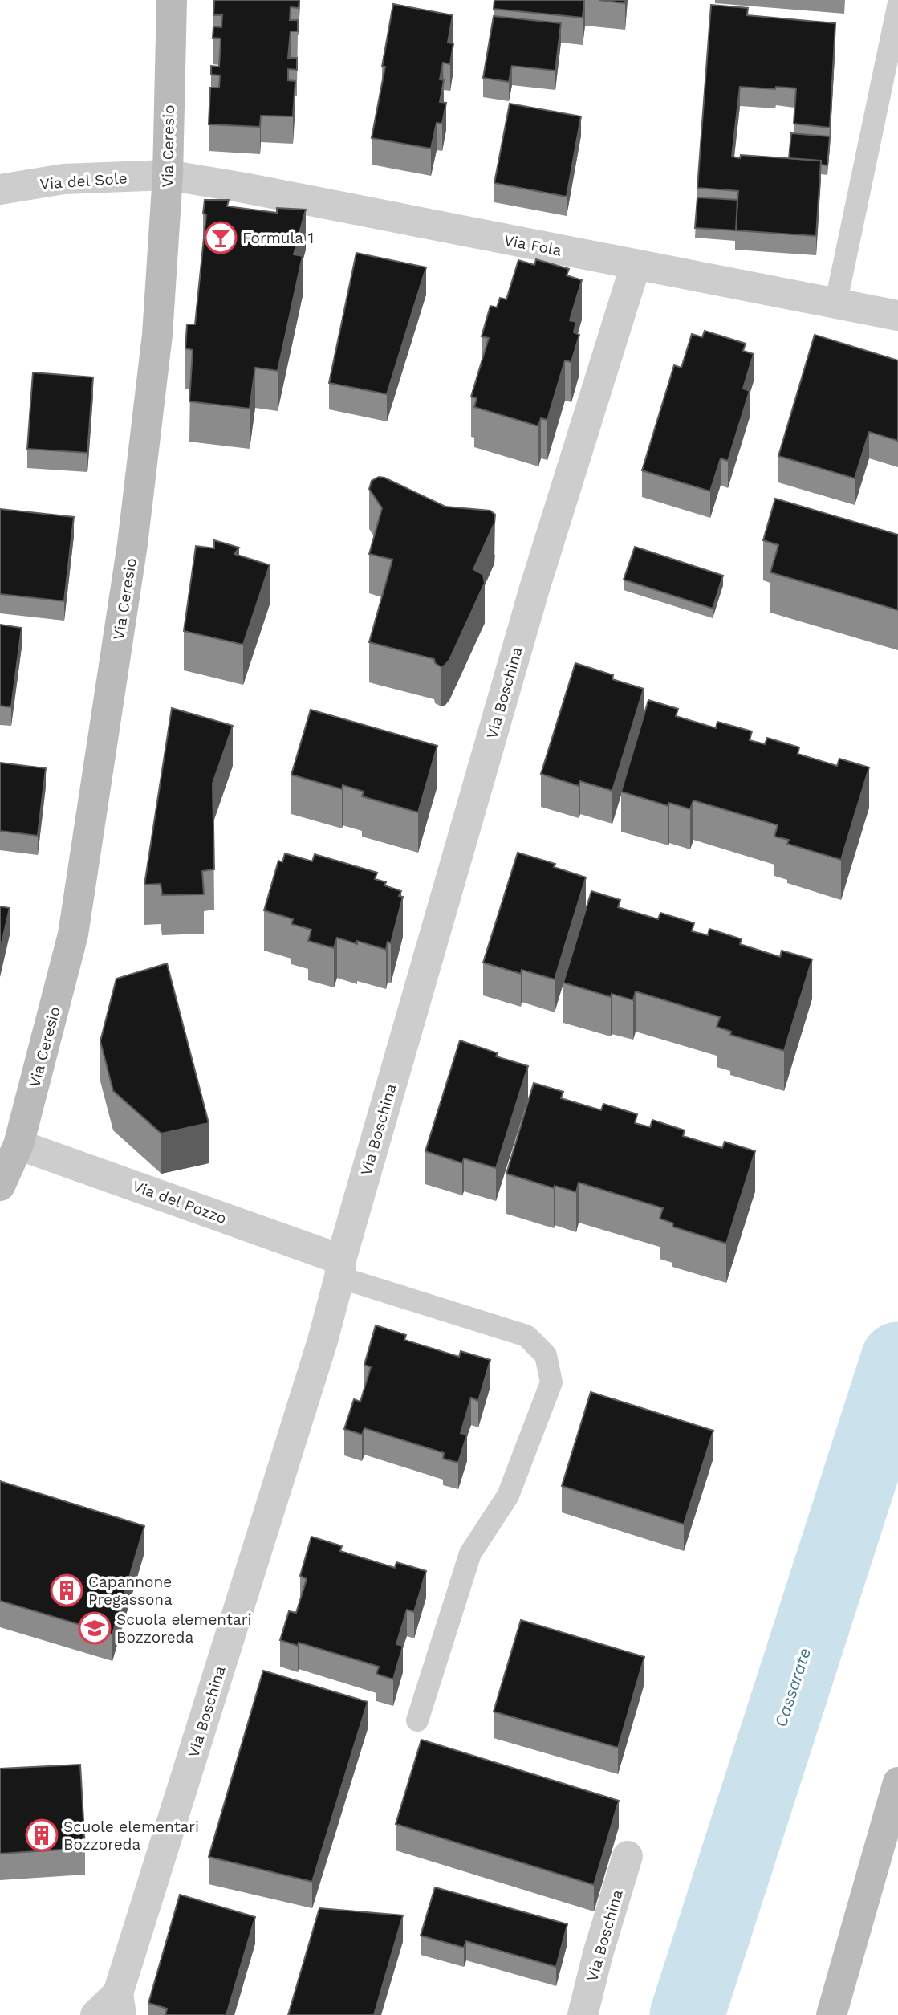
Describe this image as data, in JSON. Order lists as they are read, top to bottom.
{
  "streets": {
    "main road": ["Via Ceresio"],
    "street": [
      "Via del Sole",
      "Via Fola",
      "Via Boschina",
      "Via del Pozzo"
    ]
  },
  "crossings": [
    ["Via Ceresio", "Via del Sole"],
    ["Via Ceresio", "Via Fola"],
    ["Via Ceresio", "Via del Pozzo"],
    ["Via del Sole", "Via Fola"],
    ["Via Fola", "Via Boschina"],
    ["Via Boschina", "Via del Pozzo"]
  ],
  "water": ["Cassarate"],
  "places": {
    "bar": ["Formula 1"],
    "building": ["Capannone Pregassona", "Scuole elementari Bozzoreda"],
    "school or university": ["Scuola elementari Bozzoreda"]
  }
}
